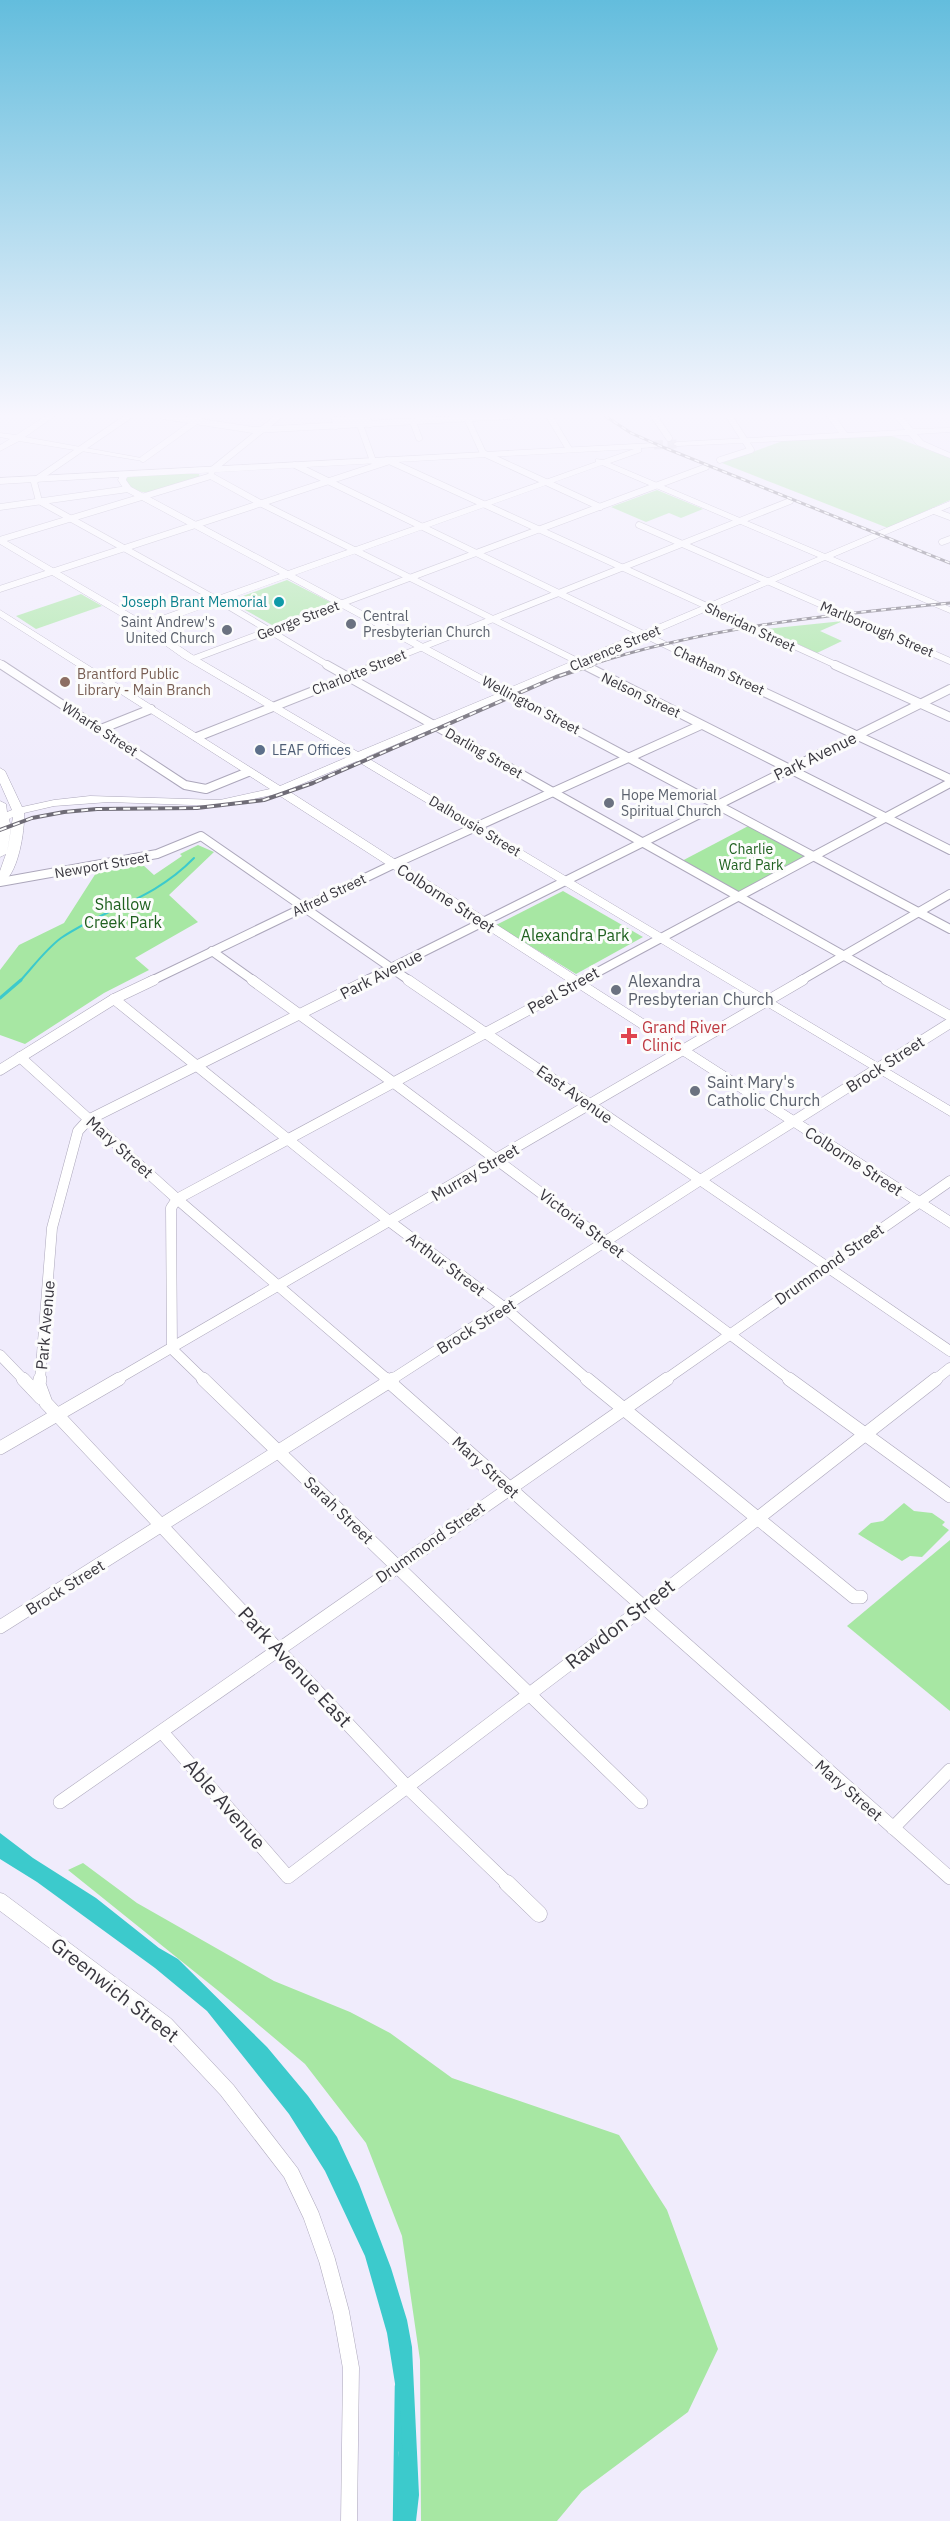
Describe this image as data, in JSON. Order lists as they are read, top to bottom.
{
  "streets": {
    "main road": [
      "Clarence Street",
      "Wellington Street",
      "Dalhousie Street",
      "Colborne Street"
    ],
    "street": [
      "George Street",
      "Sheridan Street",
      "Marlborough Street",
      "Chatham Street",
      "Charlotte Street",
      "Nelson Street",
      "Wharfe Street",
      "Darling Street",
      "Park Avenue",
      "Newport Street",
      "Alfred Street",
      "Peel Street",
      "Brock Street",
      "East Avenue",
      "Mary Street",
      "Murray Street",
      "Victoria Street",
      "Arthur Street",
      "Drummond Street",
      "Sarah Street",
      "Rawdon Street",
      "Park Avenue East",
      "Able Avenue",
      "Greenwich Street"
    ]
  },
  "crossings": [
    ["George Street", "Chatham Street"],
    ["George Street", "Nelson Street"],
    ["George Street", "Wellington Street"],
    ["George Street", "Darling Street"],
    ["George Street", "Dalhousie Street"],
    ["Sheridan Street", "Clarence Street"],
    ["Sheridan Street", "Charlotte Street"],
    ["Sheridan Street", "Park Avenue"],
    ["Marlborough Street", "Clarence Street"],
    ["Marlborough Street", "Charlotte Street"],
    ["Clarence Street", "Chatham Street"],
    ["Clarence Street", "Nelson Street"],
    ["Clarence Street", "Wellington Street"],
    ["Clarence Street", "Darling Street"],
    ["Clarence Street", "Dalhousie Street"],
    ["Clarence Street", "Colborne Street"],
    ["Chatham Street", "Charlotte Street"],
    ["Chatham Street", "Park Avenue"],
    ["Chatham Street", "Peel Street"],
    ["Charlotte Street", "Nelson Street"],
    ["Charlotte Street", "Wellington Street"],
    ["Charlotte Street", "Darling Street"],
    ["Charlotte Street", "Dalhousie Street"],
    ["Charlotte Street", "Colborne Street"],
    ["Nelson Street", "Park Avenue"],
    ["Nelson Street", "Alfred Street"],
    ["Nelson Street", "Peel Street"],
    ["Wellington Street", "Park Avenue"],
    ["Wellington Street", "Alfred Street"],
    ["Wellington Street", "Peel Street"],
    ["Wellington Street", "Murray Street"],
    ["Wharfe Street", "Colborne Street"],
    ["Darling Street", "Park Avenue"],
    ["Darling Street", "Alfred Street"],
    ["Darling Street", "Peel Street"],
    ["Darling Street", "Murray Street"],
    ["Park Avenue", "Dalhousie Street"],
    ["Park Avenue", "Colborne Street"],
    ["Park Avenue", "East Avenue"],
    ["Park Avenue", "Mary Street"],
    ["Park Avenue", "Victoria Street"],
    ["Park Avenue", "Arthur Street"],
    ["Dalhousie Street", "Alfred Street"],
    ["Dalhousie Street", "Peel Street"],
    ["Dalhousie Street", "Brock Street"],
    ["Dalhousie Street", "Murray Street"],
    ["Newport Street", "East Avenue"],
    ["Alfred Street", "Colborne Street"],
    ["Alfred Street", "East Avenue"],
    ["Alfred Street", "Mary Street"],
    ["Alfred Street", "Victoria Street"],
    ["Alfred Street", "Arthur Street"],
    ["Colborne Street", "Peel Street"],
    ["Colborne Street", "Brock Street"],
    ["Colborne Street", "Murray Street"],
    ["Colborne Street", "Drummond Street"],
    ["Peel Street", "East Avenue"],
    ["Peel Street", "Mary Street"],
    ["Peel Street", "Victoria Street"],
    ["Peel Street", "Arthur Street"],
    ["Brock Street", "East Avenue"],
    ["Brock Street", "Mary Street"],
    ["Brock Street", "Victoria Street"],
    ["Brock Street", "Arthur Street"],
    ["Brock Street", "Sarah Street"],
    ["Brock Street", "Park Avenue East"],
    ["East Avenue", "Murray Street"],
    ["East Avenue", "Drummond Street"],
    ["Mary Street", "Murray Street"],
    ["Mary Street", "Drummond Street"],
    ["Mary Street", "Rawdon Street"],
    ["Murray Street", "Victoria Street"],
    ["Murray Street", "Arthur Street"],
    ["Murray Street", "Sarah Street"],
    ["Murray Street", "Park Avenue East"],
    ["Victoria Street", "Drummond Street"],
    ["Victoria Street", "Rawdon Street"],
    ["Arthur Street", "Drummond Street"],
    ["Arthur Street", "Rawdon Street"],
    ["Drummond Street", "Sarah Street"],
    ["Drummond Street", "Park Avenue East"],
    ["Drummond Street", "Able Avenue"],
    ["Sarah Street", "Rawdon Street"],
    ["Rawdon Street", "Park Avenue East"],
    ["Rawdon Street", "Able Avenue"]
  ],
  "parks": ["Charlie Ward Park", "Shallow Creek Park", "Alexandra Park"],
  "places": {
    "other": [
      "Joseph Brant Memorial",
      "Central Presbyterian Church",
      "Saint Andrew's United Church",
      "Brantford Public Library - Main Branch",
      "LEAF Offices",
      "Hope Memorial Spiritual Church",
      "Alexandra Presbyterian Church",
      "Saint Mary's Catholic Church"
    ],
    "health": ["Grand River Clinic"]
  }
}
